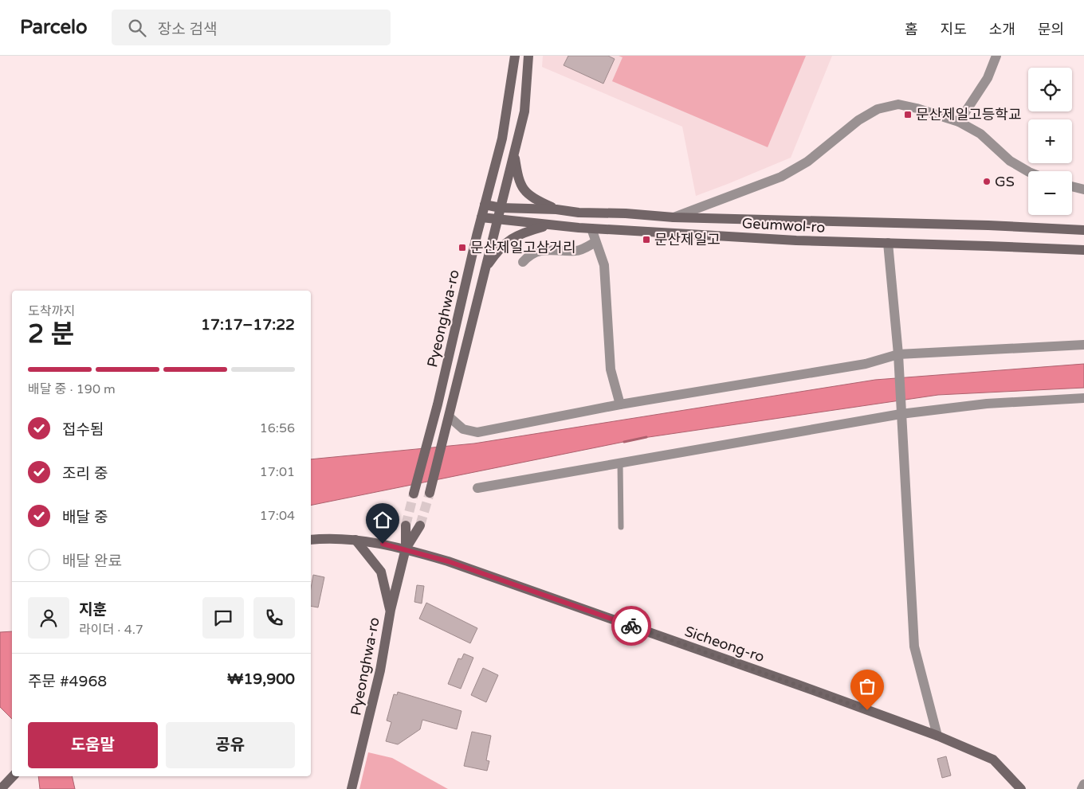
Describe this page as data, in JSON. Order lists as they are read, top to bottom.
{
  "streets": {
    "main road": ["Geumwol-ro", "Pyeonghwa-ro", "Sicheong-ro"]
  },
  "crossings": [
    ["Geumwol-ro", "Pyeonghwa-ro"],
    ["Pyeonghwa-ro", "Sicheong-ro"]
  ],
  "places": {
    "transit": ["문산제일고등학교", "문산제일고", "문산제일고삼거리"],
    "other": ["GS"]
  },
  "page": {
    "header": "Parcelo",
    "search": "장소 검색",
    "nav": [
      "홈",
      "지도",
      "소개",
      "문의"
    ],
    "map_buttons": ["+", "−"],
    "heading": ["2 분", "도착까지", "17:17–17:22"],
    "panel": [
      "지훈",
      "라이더 · 4.7",
      "주문 #4968",
      "₩19,900"
    ],
    "bar": "배달 중 · 190 m",
    "list": [
      ["접수됨", "16:56"],
      ["조리 중", "17:01"],
      ["배달 중", "17:04"],
      "배달 완료"
    ],
    "buttons": ["도움말", "공유"]
  }
}
